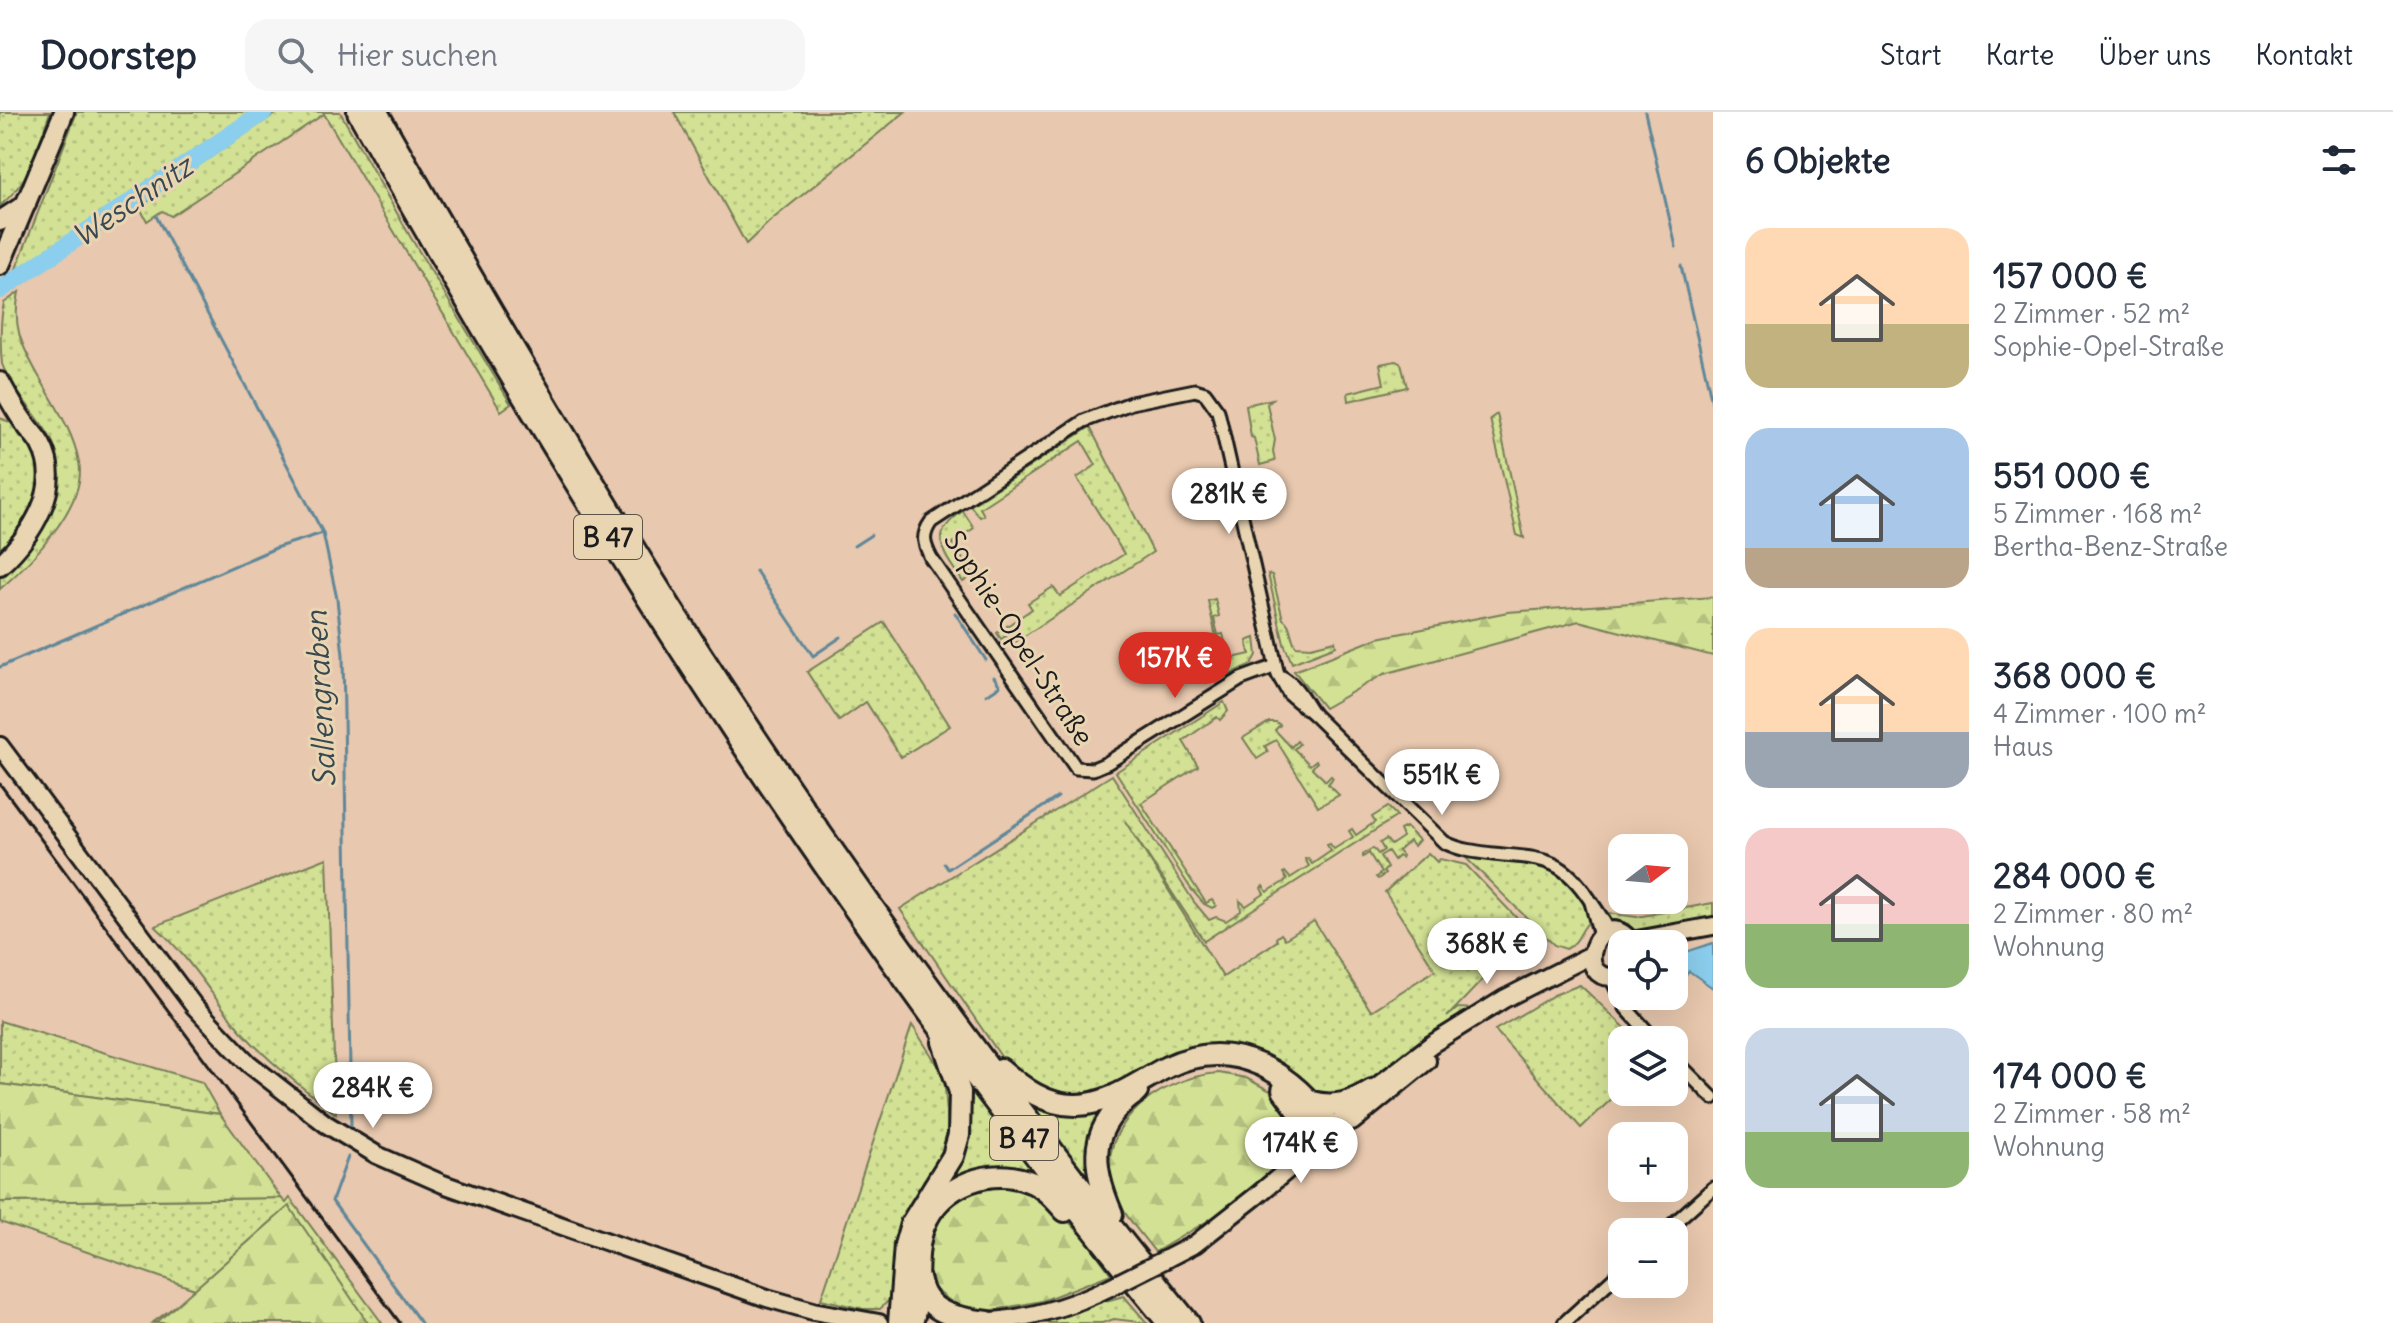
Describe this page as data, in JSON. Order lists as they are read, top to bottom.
{
  "streets": {
    "highway": ["B 47"],
    "street": ["Sophie-Opel-Straße"]
  },
  "water": ["Weschnitz", "Sallengraben"],
  "north": "right",
  "page": {
    "header": "Doorstep",
    "search": "Hier suchen",
    "nav": [
      "Start",
      "Karte",
      "Über uns",
      "Kontakt"
    ],
    "heading": "6 Objekte",
    "list": [
      {
        "name": "157 000 €",
        "note": "2 Zimmer · 52 m² · Sophie-Opel-Straße"
      },
      {
        "name": "551 000 €",
        "note": "5 Zimmer · 168 m² · Bertha-Benz-Straße"
      },
      {
        "name": "368 000 €",
        "note": "4 Zimmer · 100 m² · Haus"
      },
      {
        "name": "284 000 €",
        "note": "2 Zimmer · 80 m² · Wohnung"
      },
      {
        "name": "174 000 €",
        "note": "2 Zimmer · 58 m² · Wohnung"
      }
    ],
    "price": [
      "281K €",
      "157K €",
      "551K €",
      "368K €",
      "284K €",
      "174K €"
    ],
    "map_buttons": ["+", "−"]
  }
}
